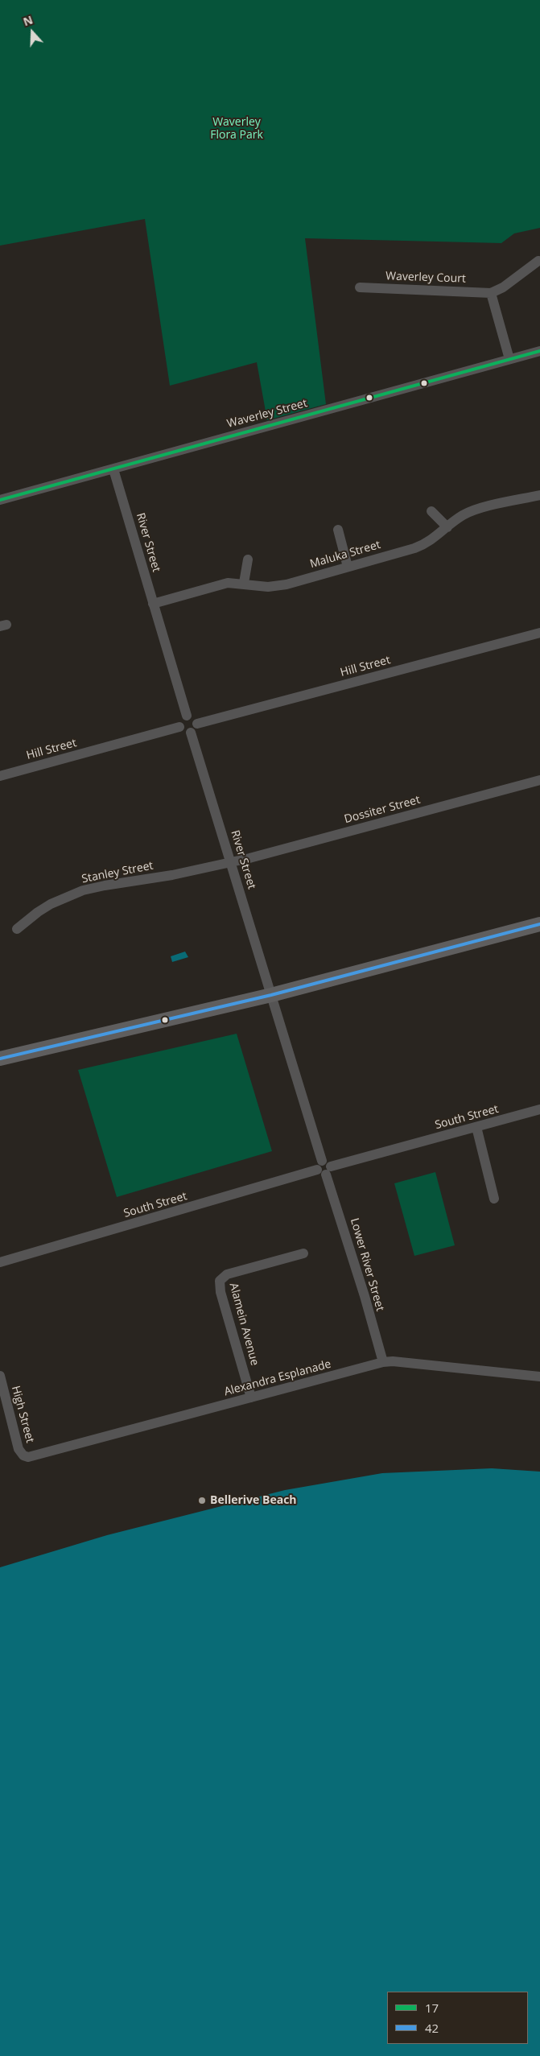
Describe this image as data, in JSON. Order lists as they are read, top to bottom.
{
  "streets": {
    "street": [
      "Waverley Court",
      "Waverley Street",
      "River Street",
      "Maluka Street",
      "Hill Street",
      "Dossiter Street",
      "Stanley Street",
      "South Street",
      "Lower River Street",
      "Alamein Avenue",
      "Alexandra Esplanade",
      "High Street"
    ]
  },
  "crossings": [
    ["Waverley Street", "River Street"],
    ["River Street", "Maluka Street"],
    ["River Street", "Hill Street"],
    ["River Street", "Dossiter Street"],
    ["River Street", "Stanley Street"],
    ["River Street", "Lower River Street"],
    ["Dossiter Street", "Stanley Street"],
    ["South Street", "Lower River Street"],
    ["Lower River Street", "Alexandra Esplanade"],
    ["Alamein Avenue", "Alexandra Esplanade"],
    ["Alexandra Esplanade", "High Street"]
  ],
  "parks": ["Waverley Flora Park"],
  "places": ["Bellerive Beach"],
  "lines": ["transit line 17", "transit line 42"],
  "legend": ["17", "42"],
  "north": "top"
}
